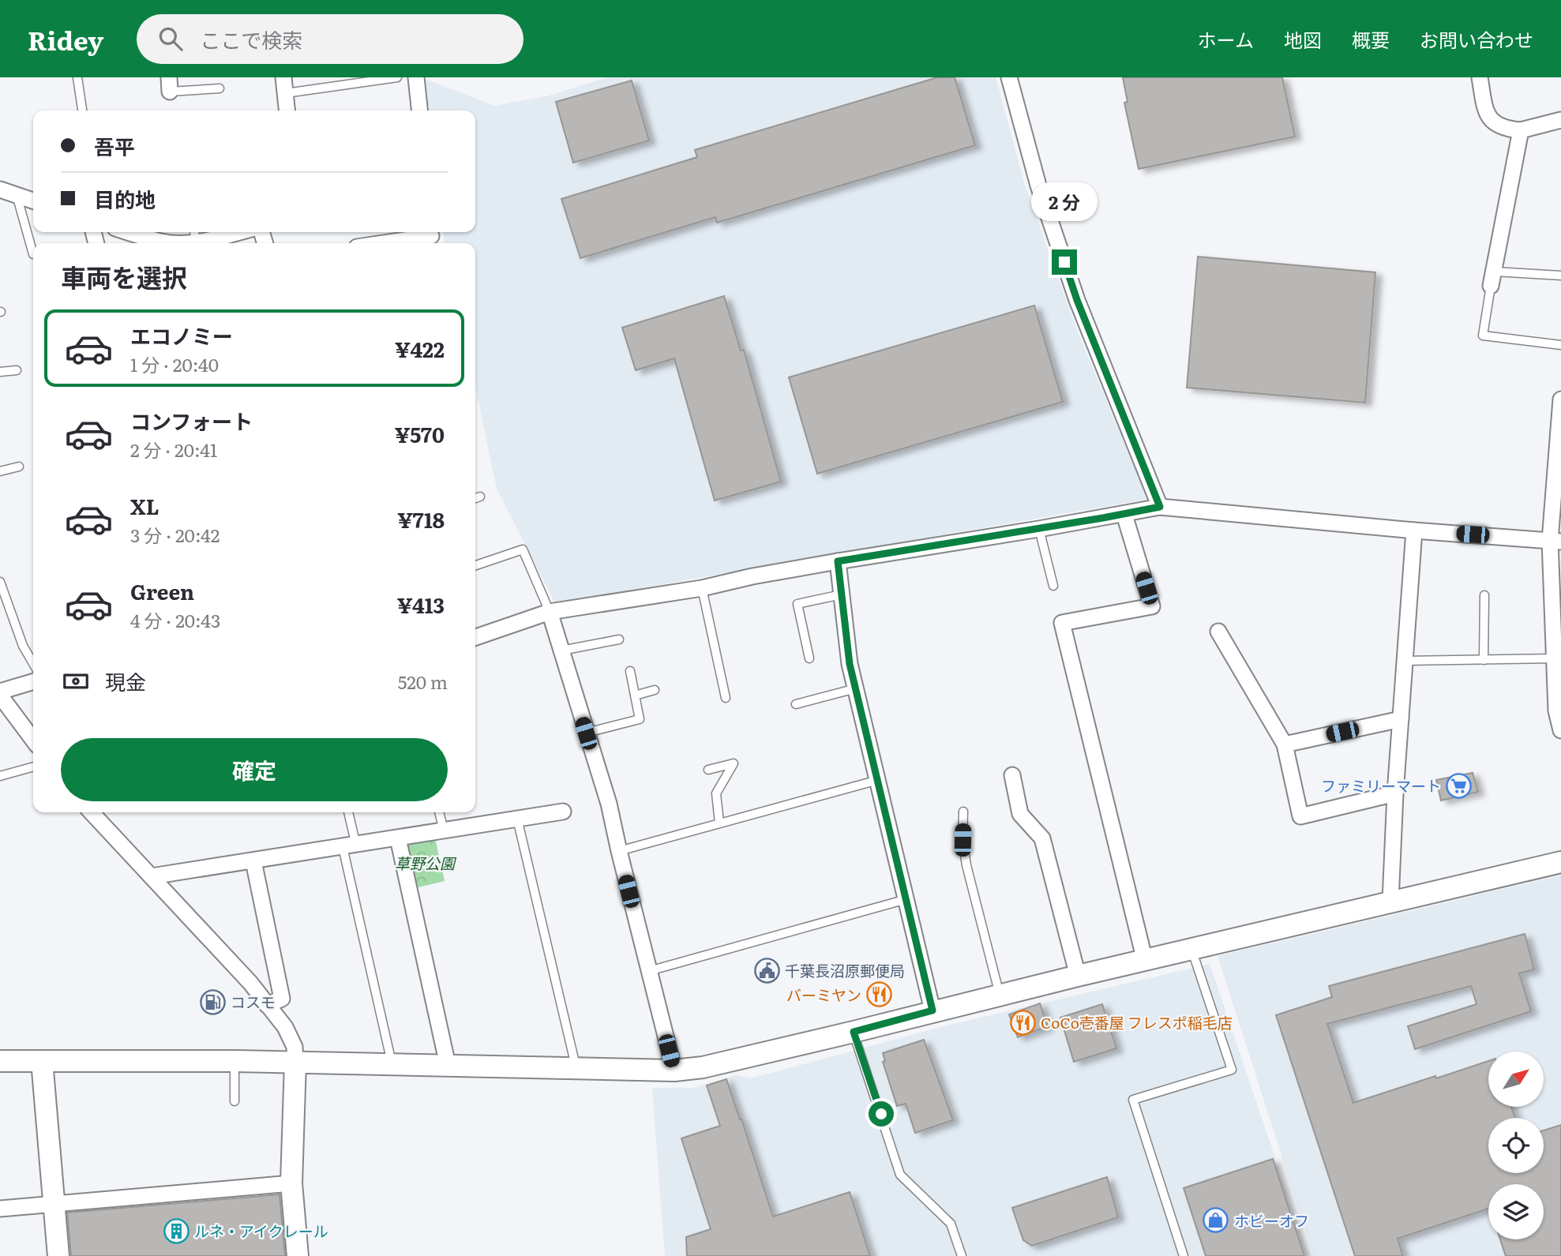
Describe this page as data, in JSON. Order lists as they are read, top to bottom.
{
  "parks": ["草野公園"],
  "places": {
    "supermarket": ["ファミリーマート"],
    "public building": ["千葉長沼原郵便局"],
    "restaurant": ["バーミヤン", "CoCo壱番屋 フレスポ稲毛店"],
    "fuel station": ["コスモ"],
    "shop": ["ホビーオフ"],
    "building": ["ルネ・アイクレール"]
  },
  "north": "top right",
  "page": {
    "header": "Ridey",
    "search": "ここで検索",
    "nav": [
      "ホーム",
      "地図",
      "概要",
      "お問い合わせ"
    ],
    "banner": ["吾平", "目的地"],
    "bubble": "2 分",
    "heading": "車両を選択",
    "list": [
      {
        "name": "エコノミー",
        "note": "1 分 · 20:40",
        "value": "¥422"
      },
      {
        "name": "コンフォート",
        "note": "2 分 · 20:41",
        "value": "¥570"
      },
      {
        "name": "XL",
        "note": "3 分 · 20:42",
        "value": "¥718"
      },
      {
        "name": "Green",
        "note": "4 分 · 20:43",
        "value": "¥413"
      }
    ],
    "pay": ["現金", "520 m"],
    "buttons": "確定"
  }
}
